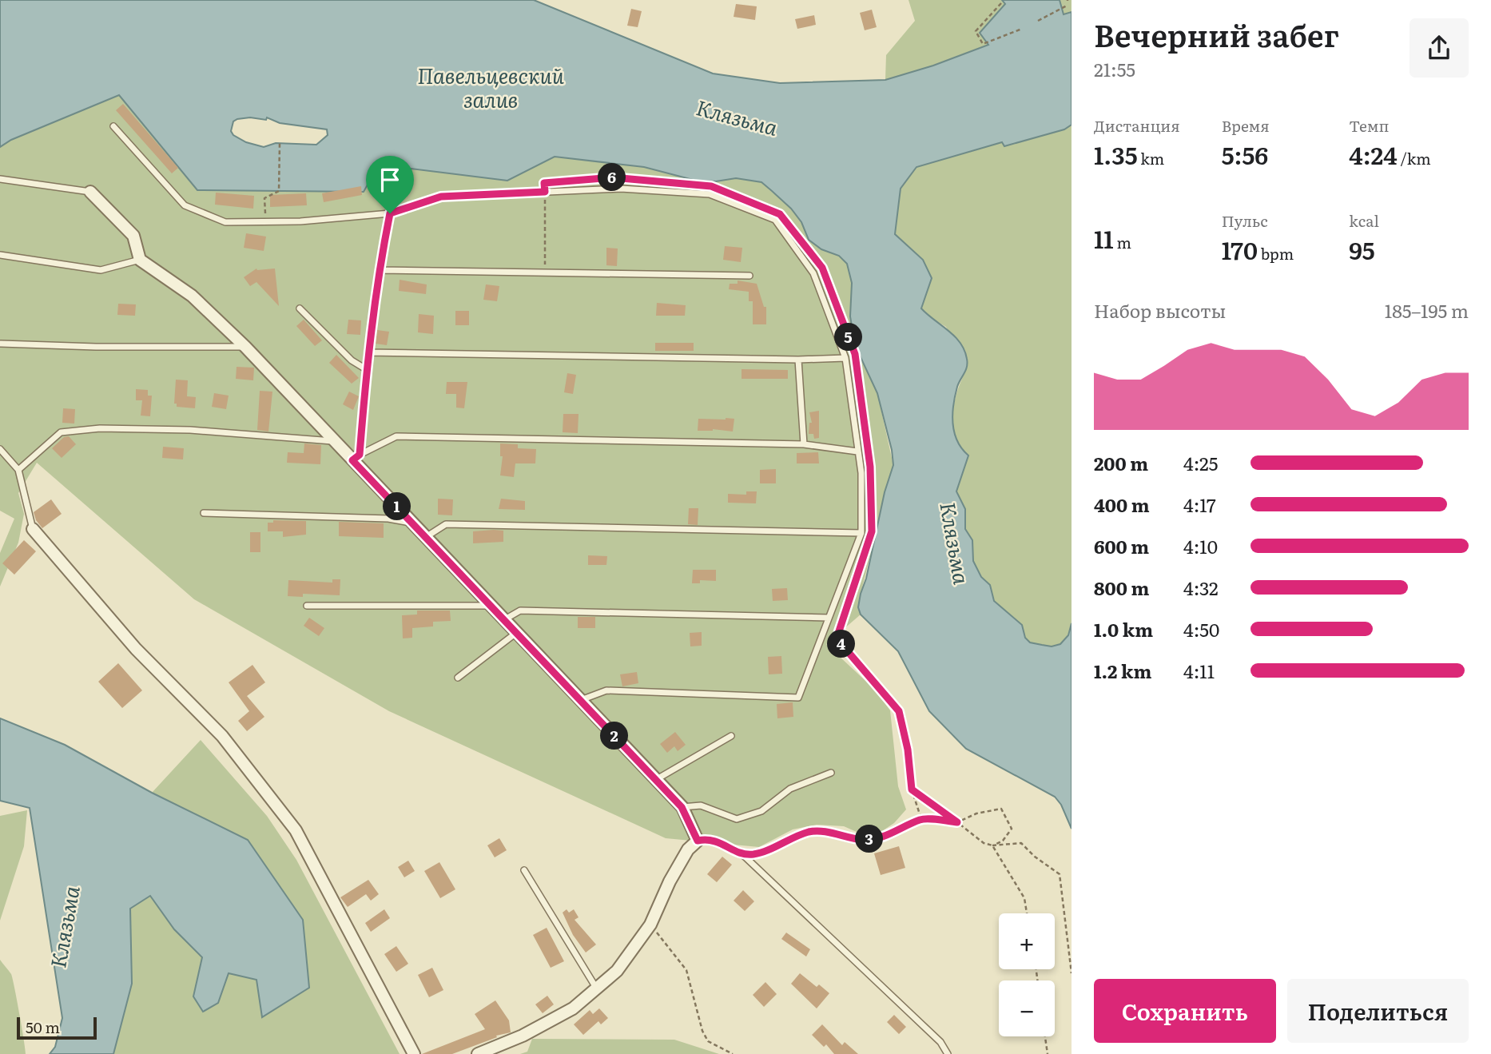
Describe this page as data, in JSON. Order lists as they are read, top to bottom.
{
  "water": ["Павельцевский залив", "Клязьма"],
  "scale_bar": "50 m",
  "page": {
    "heading": ["Вечерний забег", "21:55"],
    "stats": [
      ["Дистанция", "1.35 km"],
      ["Время", "5:56"],
      ["Темп", "4:24 /km"],
      ["11 m"],
      ["Пульс", "170 bpm"],
      ["kcal", "95"]
    ],
    "pins": [
      "6",
      "5",
      "1",
      "4",
      "2",
      "3"
    ],
    "chart": ["Набор высоты", "185–195 m"],
    "list": [
      {
        "name": "200 m",
        "note": "4:25"
      },
      {
        "name": "400 m",
        "note": "4:17"
      },
      {
        "name": "600 m",
        "note": "4:10"
      },
      {
        "name": "800 m",
        "note": "4:32"
      },
      {
        "name": "1.0 km",
        "note": "4:50"
      },
      {
        "name": "1.2 km",
        "note": "4:11"
      }
    ],
    "map_buttons": ["+", "−"],
    "buttons": ["Сохранить", "Поделиться"],
    "scale": "50 m"
  }
}
